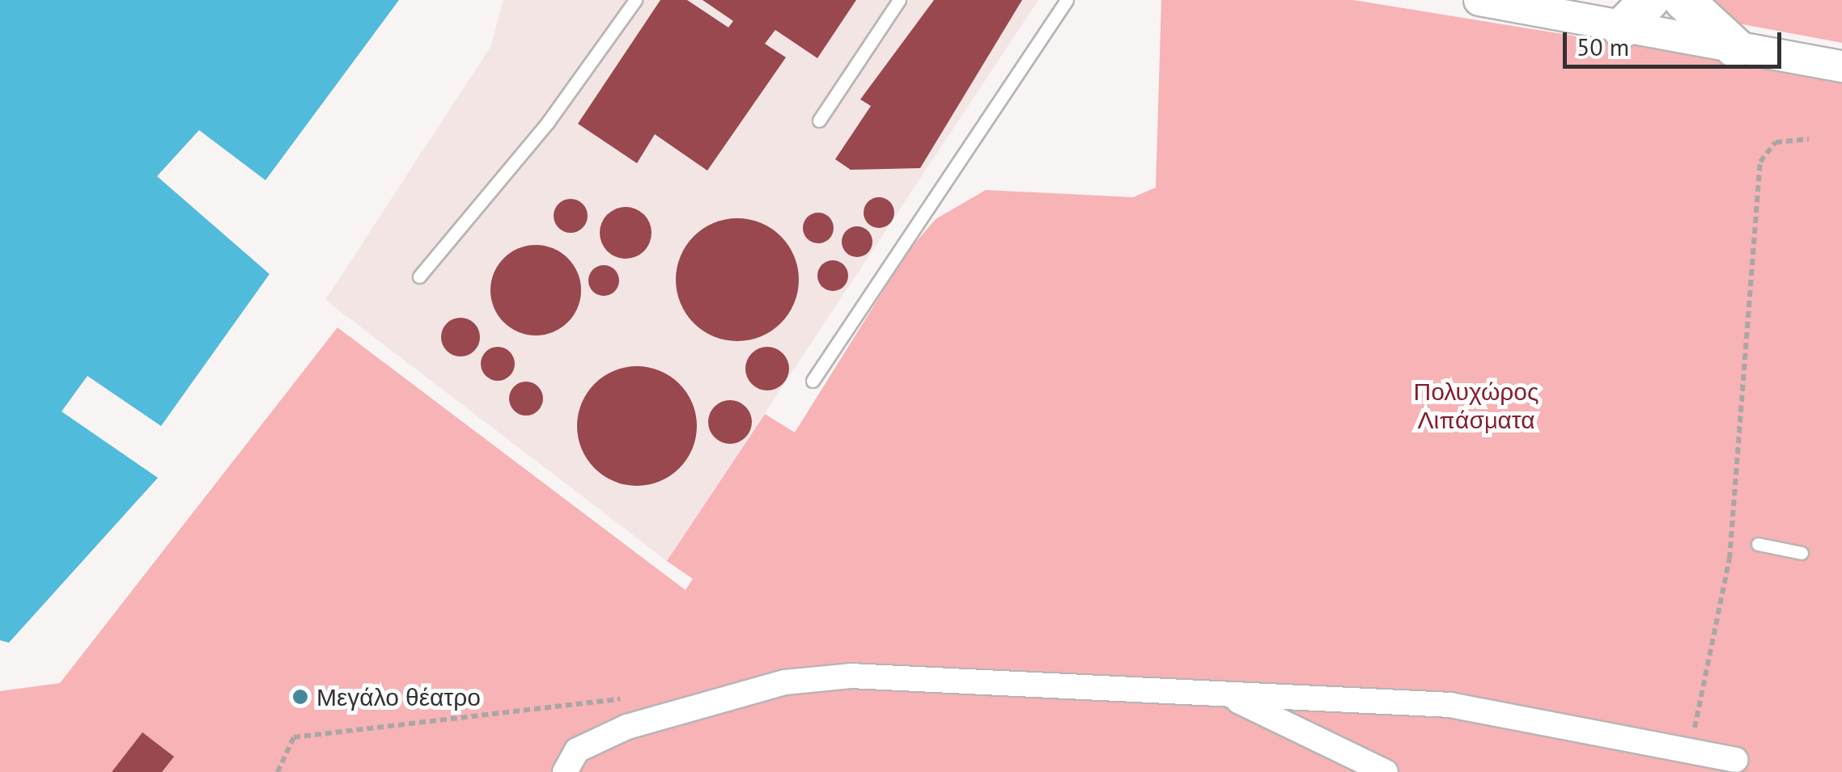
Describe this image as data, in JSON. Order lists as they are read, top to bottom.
{
  "parks": ["Πολυχώρος Λιπάσματα"],
  "places": ["Μεγάλο θέατρο"],
  "scale_bar": "50 m"
}
